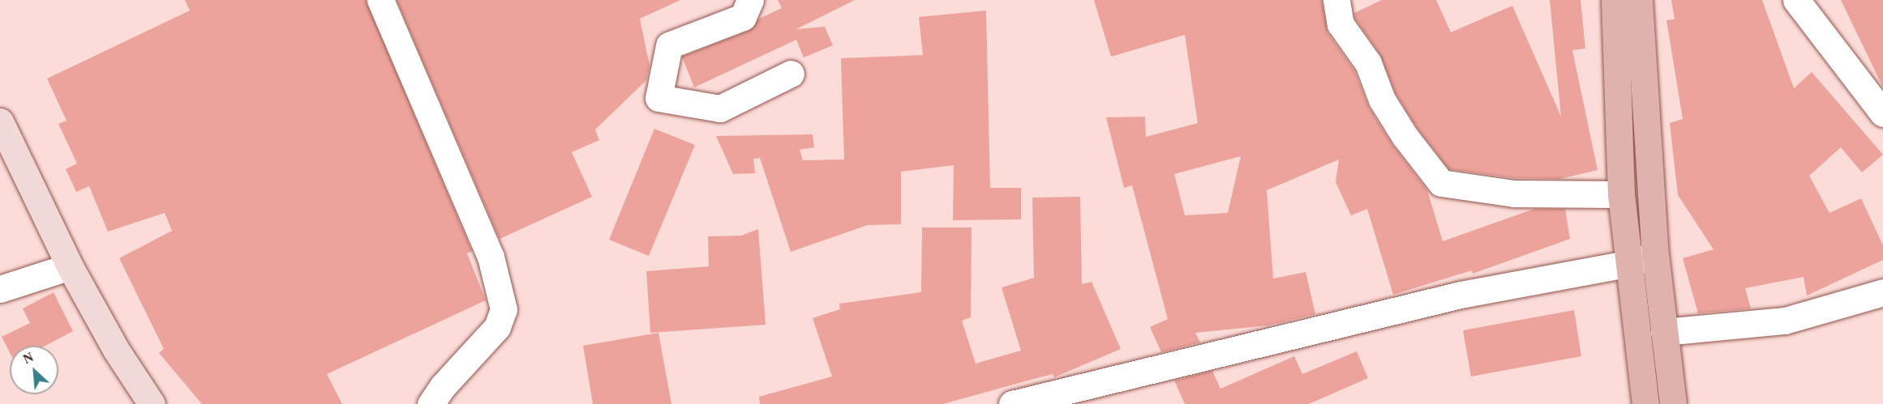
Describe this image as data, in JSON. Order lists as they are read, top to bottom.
{
  "north": "top left"
}
